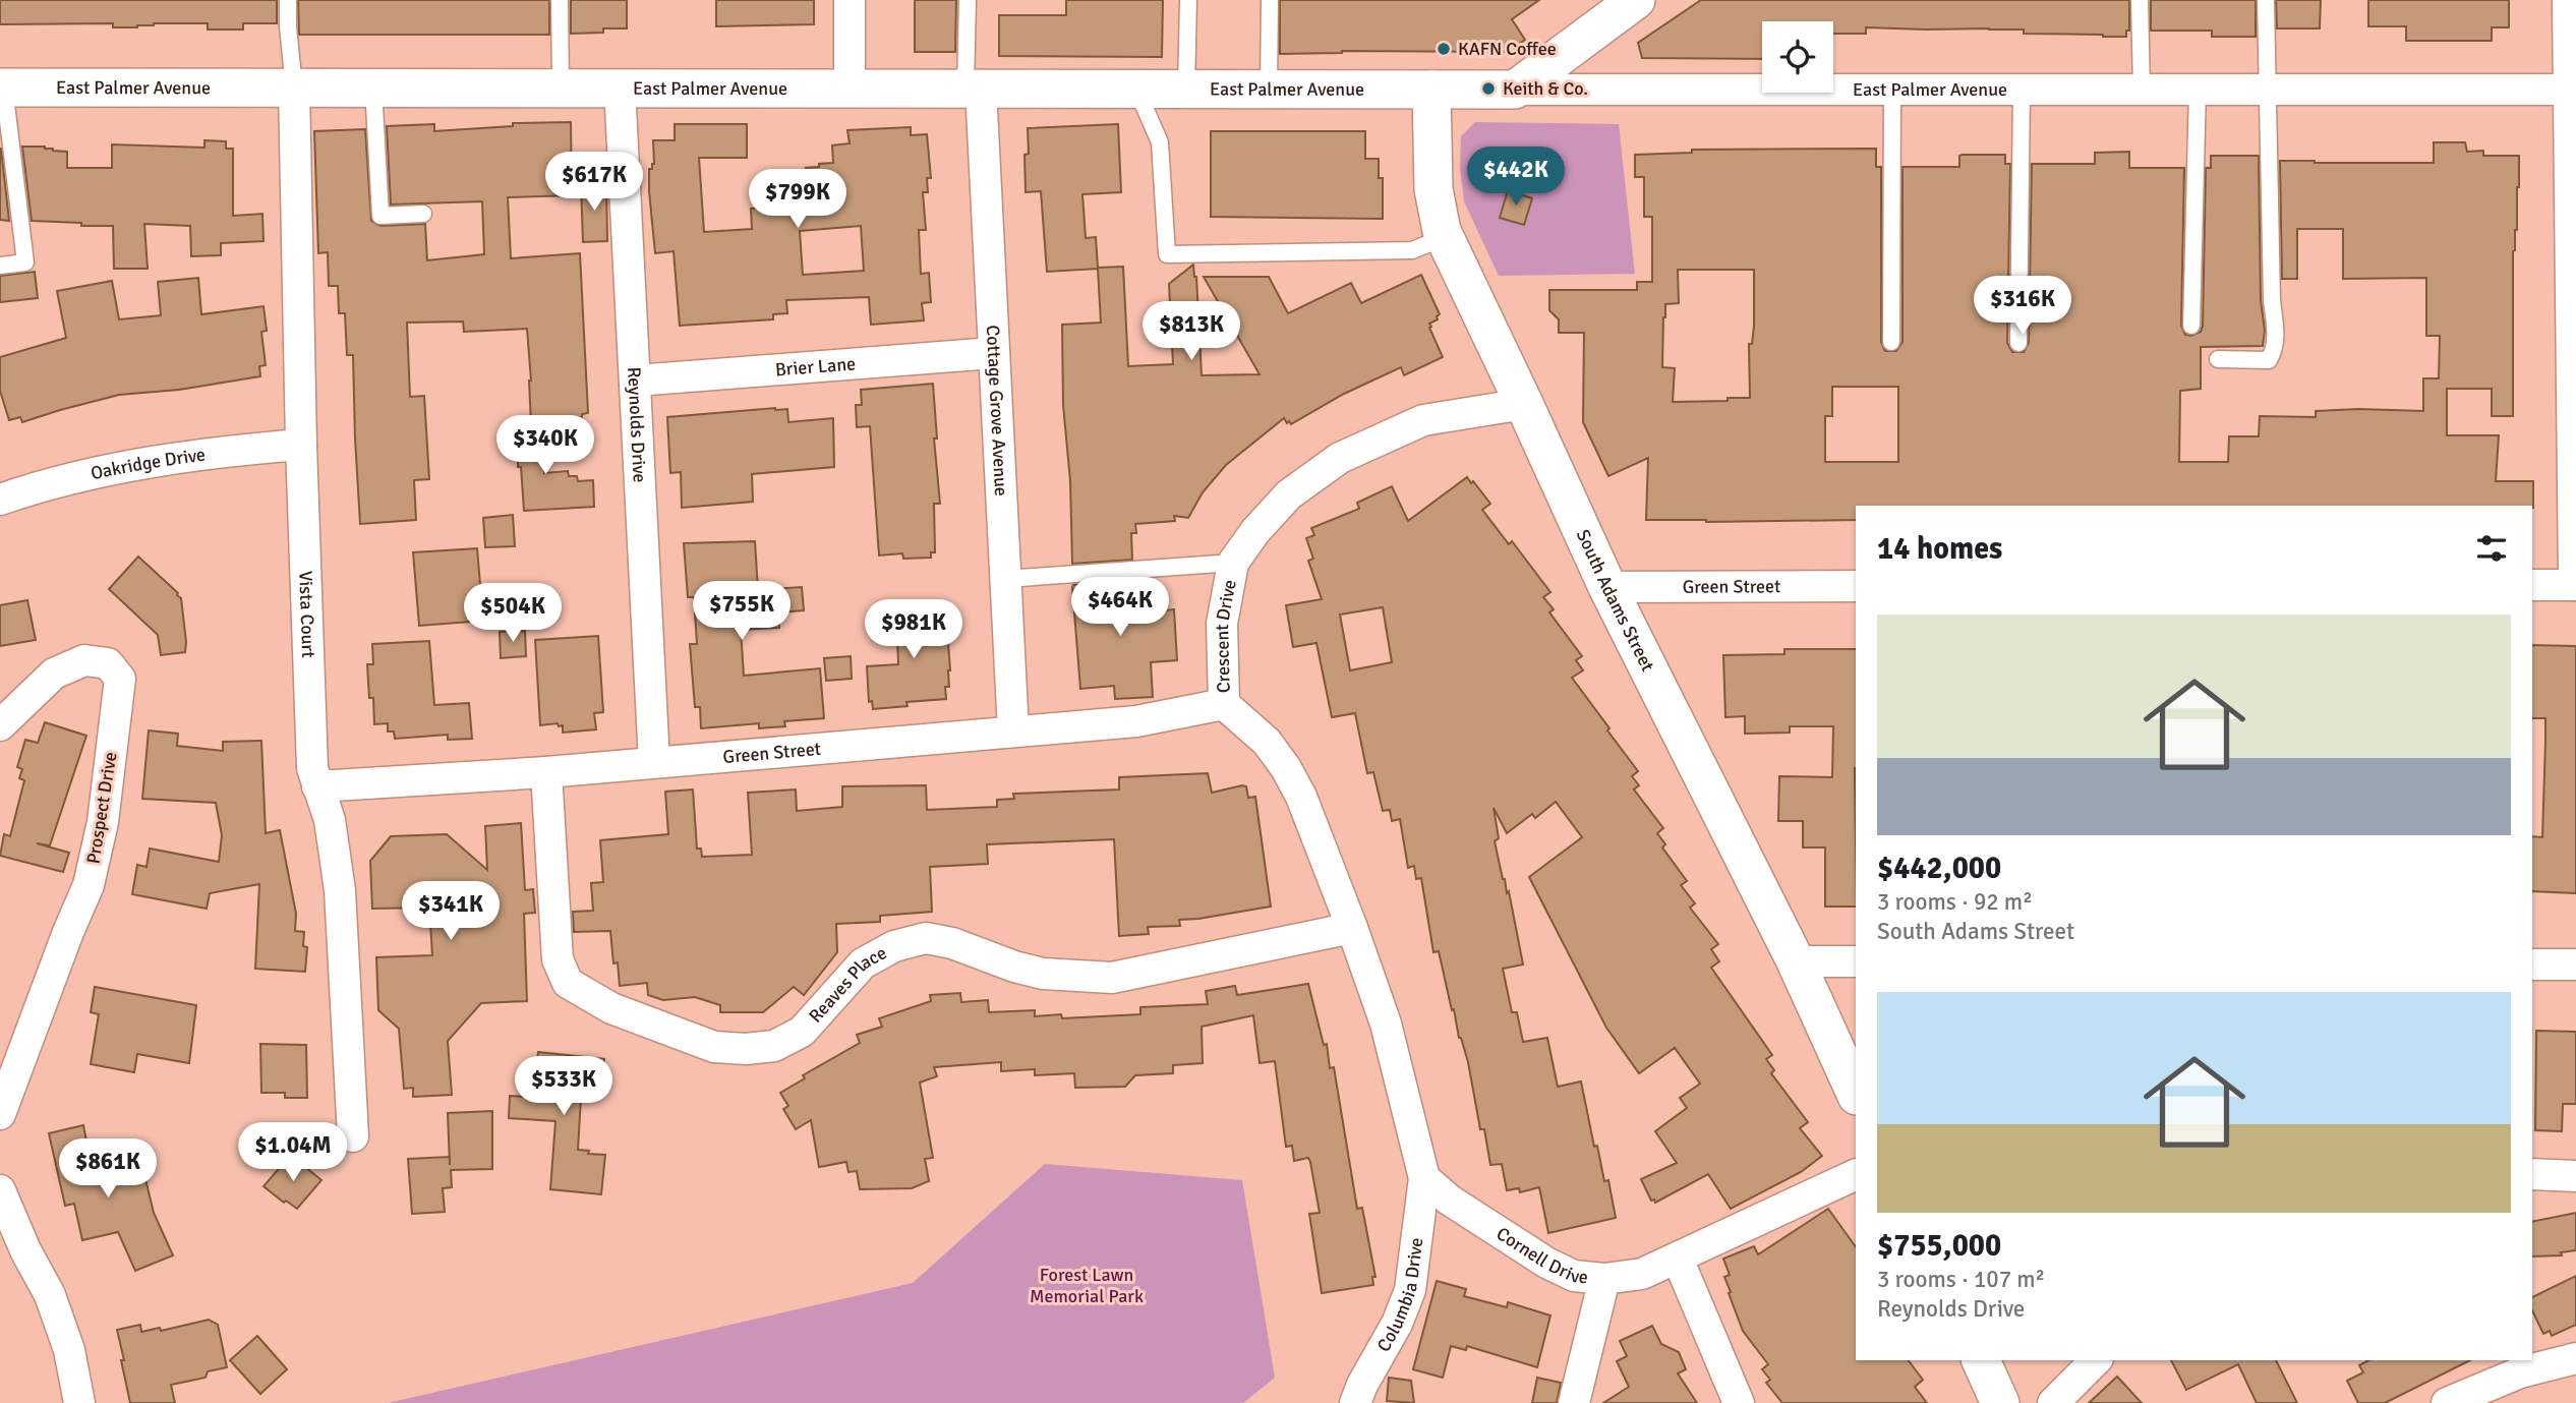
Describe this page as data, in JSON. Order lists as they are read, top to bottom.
{
  "streets": {
    "street": [
      "East Palmer Avenue",
      "Brier Lane",
      "Cottage Grove Avenue",
      "Reynolds Drive",
      "Oakridge Drive",
      "Green Street",
      "South Adams Street",
      "Vista Court",
      "Crescent Drive",
      "Prospect Drive",
      "Reaves Place",
      "Cornell Drive",
      "Columbia Drive"
    ]
  },
  "crossings": [
    ["East Palmer Avenue", "Cottage Grove Avenue"],
    ["East Palmer Avenue", "Reynolds Drive"],
    ["East Palmer Avenue", "South Adams Street"],
    ["East Palmer Avenue", "Vista Court"],
    ["Brier Lane", "Cottage Grove Avenue"],
    ["Brier Lane", "Reynolds Drive"],
    ["Cottage Grove Avenue", "Green Street"],
    ["Reynolds Drive", "Green Street"],
    ["Oakridge Drive", "Vista Court"],
    ["Green Street", "South Adams Street"],
    ["Green Street", "Vista Court"],
    ["Green Street", "Crescent Drive"],
    ["Green Street", "Reaves Place"],
    ["South Adams Street", "Crescent Drive"],
    ["Crescent Drive", "Reaves Place"],
    ["Crescent Drive", "Cornell Drive"],
    ["Crescent Drive", "Columbia Drive"],
    ["Cornell Drive", "Columbia Drive"]
  ],
  "parks": ["Forest Lawn Memorial Park"],
  "places": ["KAFN Coffee", "Keith & Co."],
  "page": {
    "price": [
      "$442K",
      "$617K",
      "$799K",
      "$316K",
      "$813K",
      "$340K",
      "$464K",
      "$755K",
      "$504K",
      "$981K",
      "$341K",
      "$533K",
      "$1.04M",
      "$861K"
    ],
    "heading": "14 homes",
    "list": [
      {
        "name": "$442,000",
        "note": "3 rooms · 92 m² · South Adams Street"
      },
      {
        "name": "$755,000",
        "note": "3 rooms · 107 m² · Reynolds Drive"
      }
    ]
  }
}
